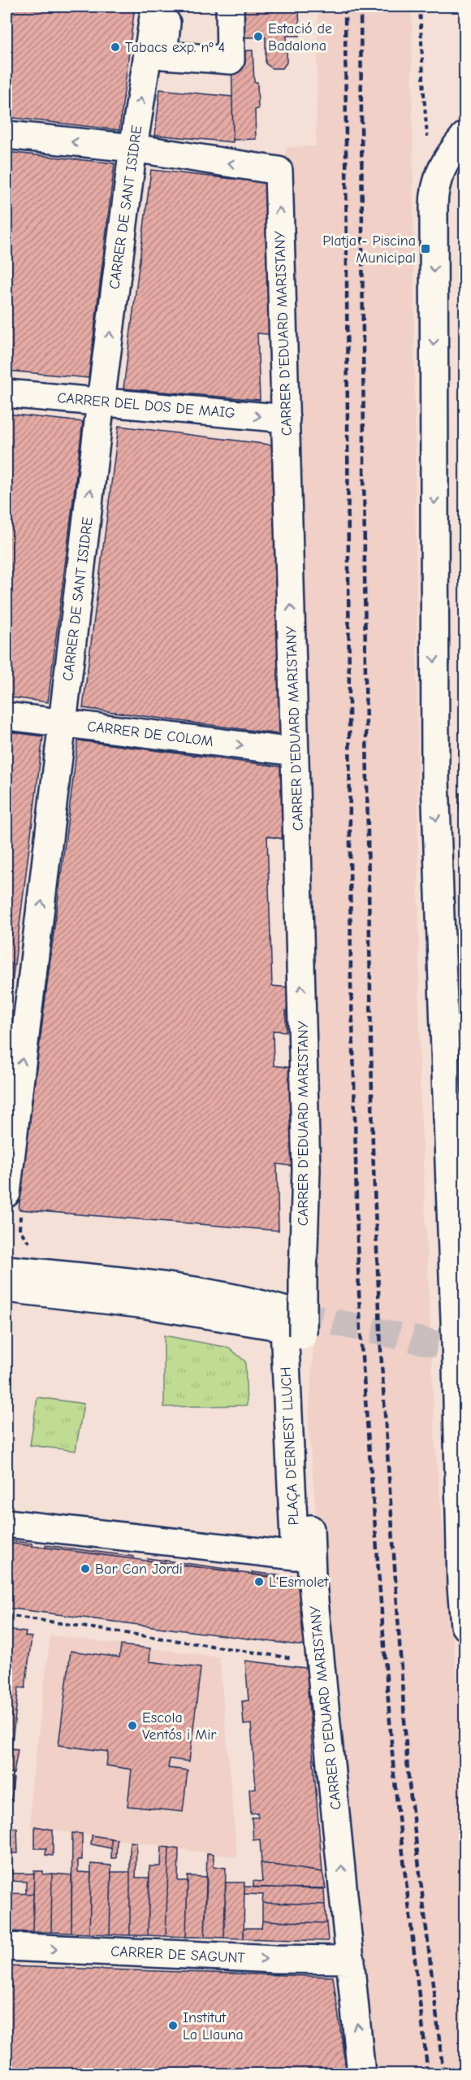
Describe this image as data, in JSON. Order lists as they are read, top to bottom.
{
  "streets": {
    "street": [
      "CARRER DE SANT ISIDRE",
      "CARRER D'EDUARD MARISTANY",
      "CARRER DEL DOS DE MAIG",
      "CARRER DE COLOM",
      "PLAÇA D'ERNEST LLUCH",
      "CARRER DE SAGUNT"
    ]
  },
  "crossings": [
    ["CARRER DE SANT ISIDRE", "CARRER D'EDUARD MARISTANY"],
    ["CARRER DE SANT ISIDRE", "CARRER DEL DOS DE MAIG"],
    ["CARRER DE SANT ISIDRE", "CARRER DE COLOM"],
    ["CARRER D'EDUARD MARISTANY", "CARRER DEL DOS DE MAIG"],
    ["CARRER D'EDUARD MARISTANY", "CARRER DE COLOM"],
    ["CARRER D'EDUARD MARISTANY", "CARRER DE SAGUNT"]
  ],
  "one_way": [
    "CARRER DE SANT ISIDRE",
    "CARRER DEL DOS DE MAIG",
    "CARRER DE COLOM",
    "CARRER DE SAGUNT"
  ],
  "places": {
    "other": [
      "Estació de Badalona",
      "Tabacs exp. nº 4",
      "Bar Can Jordi",
      "L'Esmolet",
      "Escola Ventós i Mir",
      "Institut La Llauna"
    ],
    "transit": ["Platja - Piscina Municipal"]
  }
}
